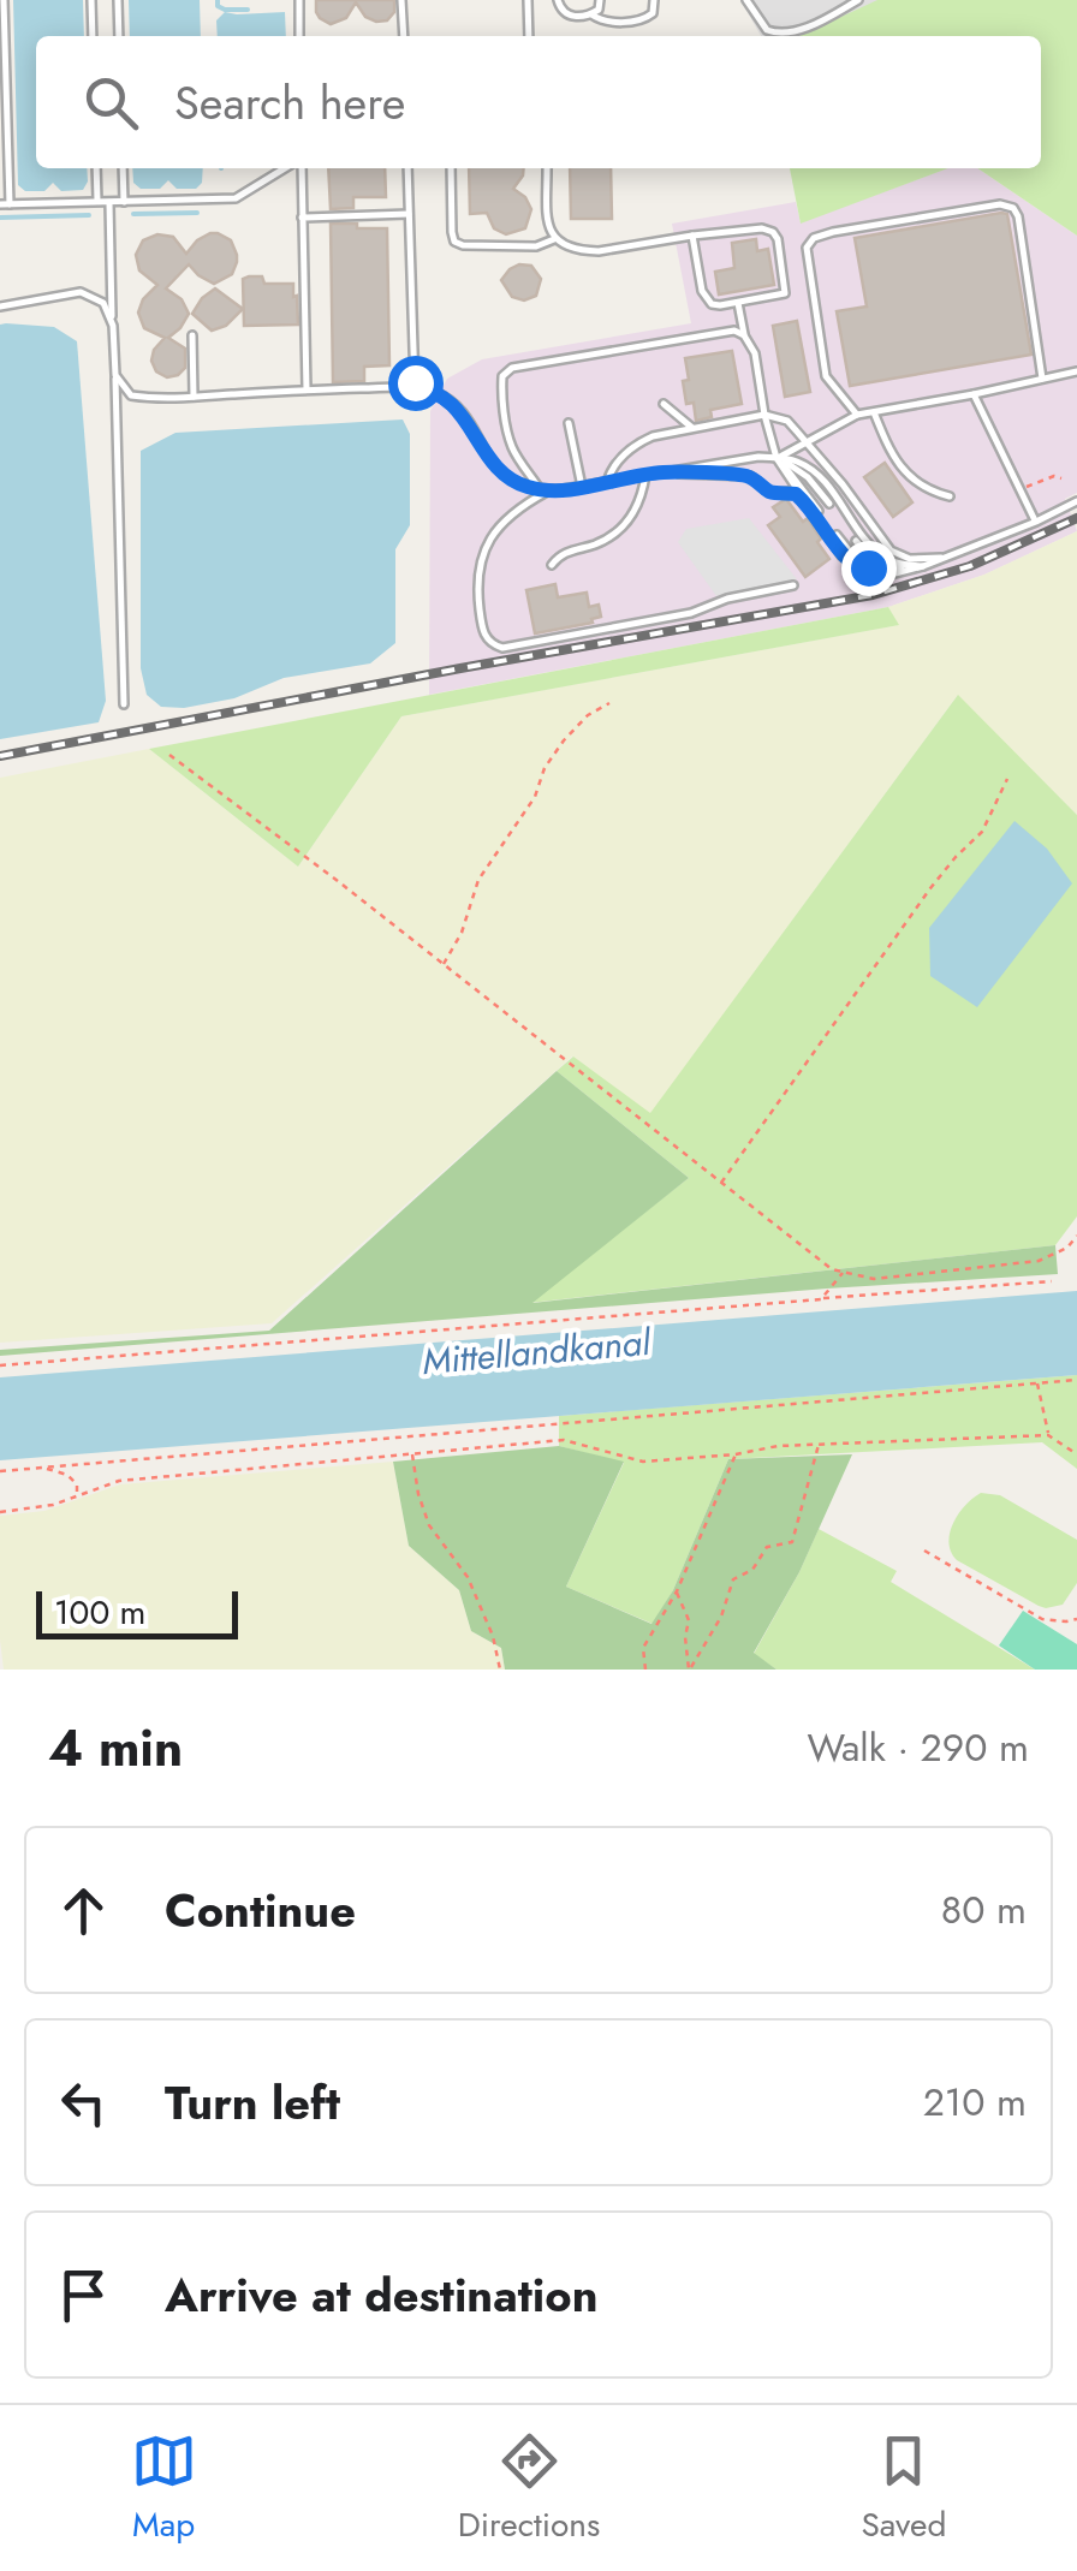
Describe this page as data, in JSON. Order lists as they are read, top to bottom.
{
  "water": ["Mittellandkanal"],
  "scale_bar": "100 m",
  "page": {
    "search": "Search here",
    "scale": "100 m",
    "heading": ["4 min", "Walk · 290 m"],
    "list": [
      ["Continue", "80 m"],
      ["Turn left", "210 m"],
      "Arrive at destination"
    ],
    "nav": ["Map", "Directions", "Saved"]
  }
}
